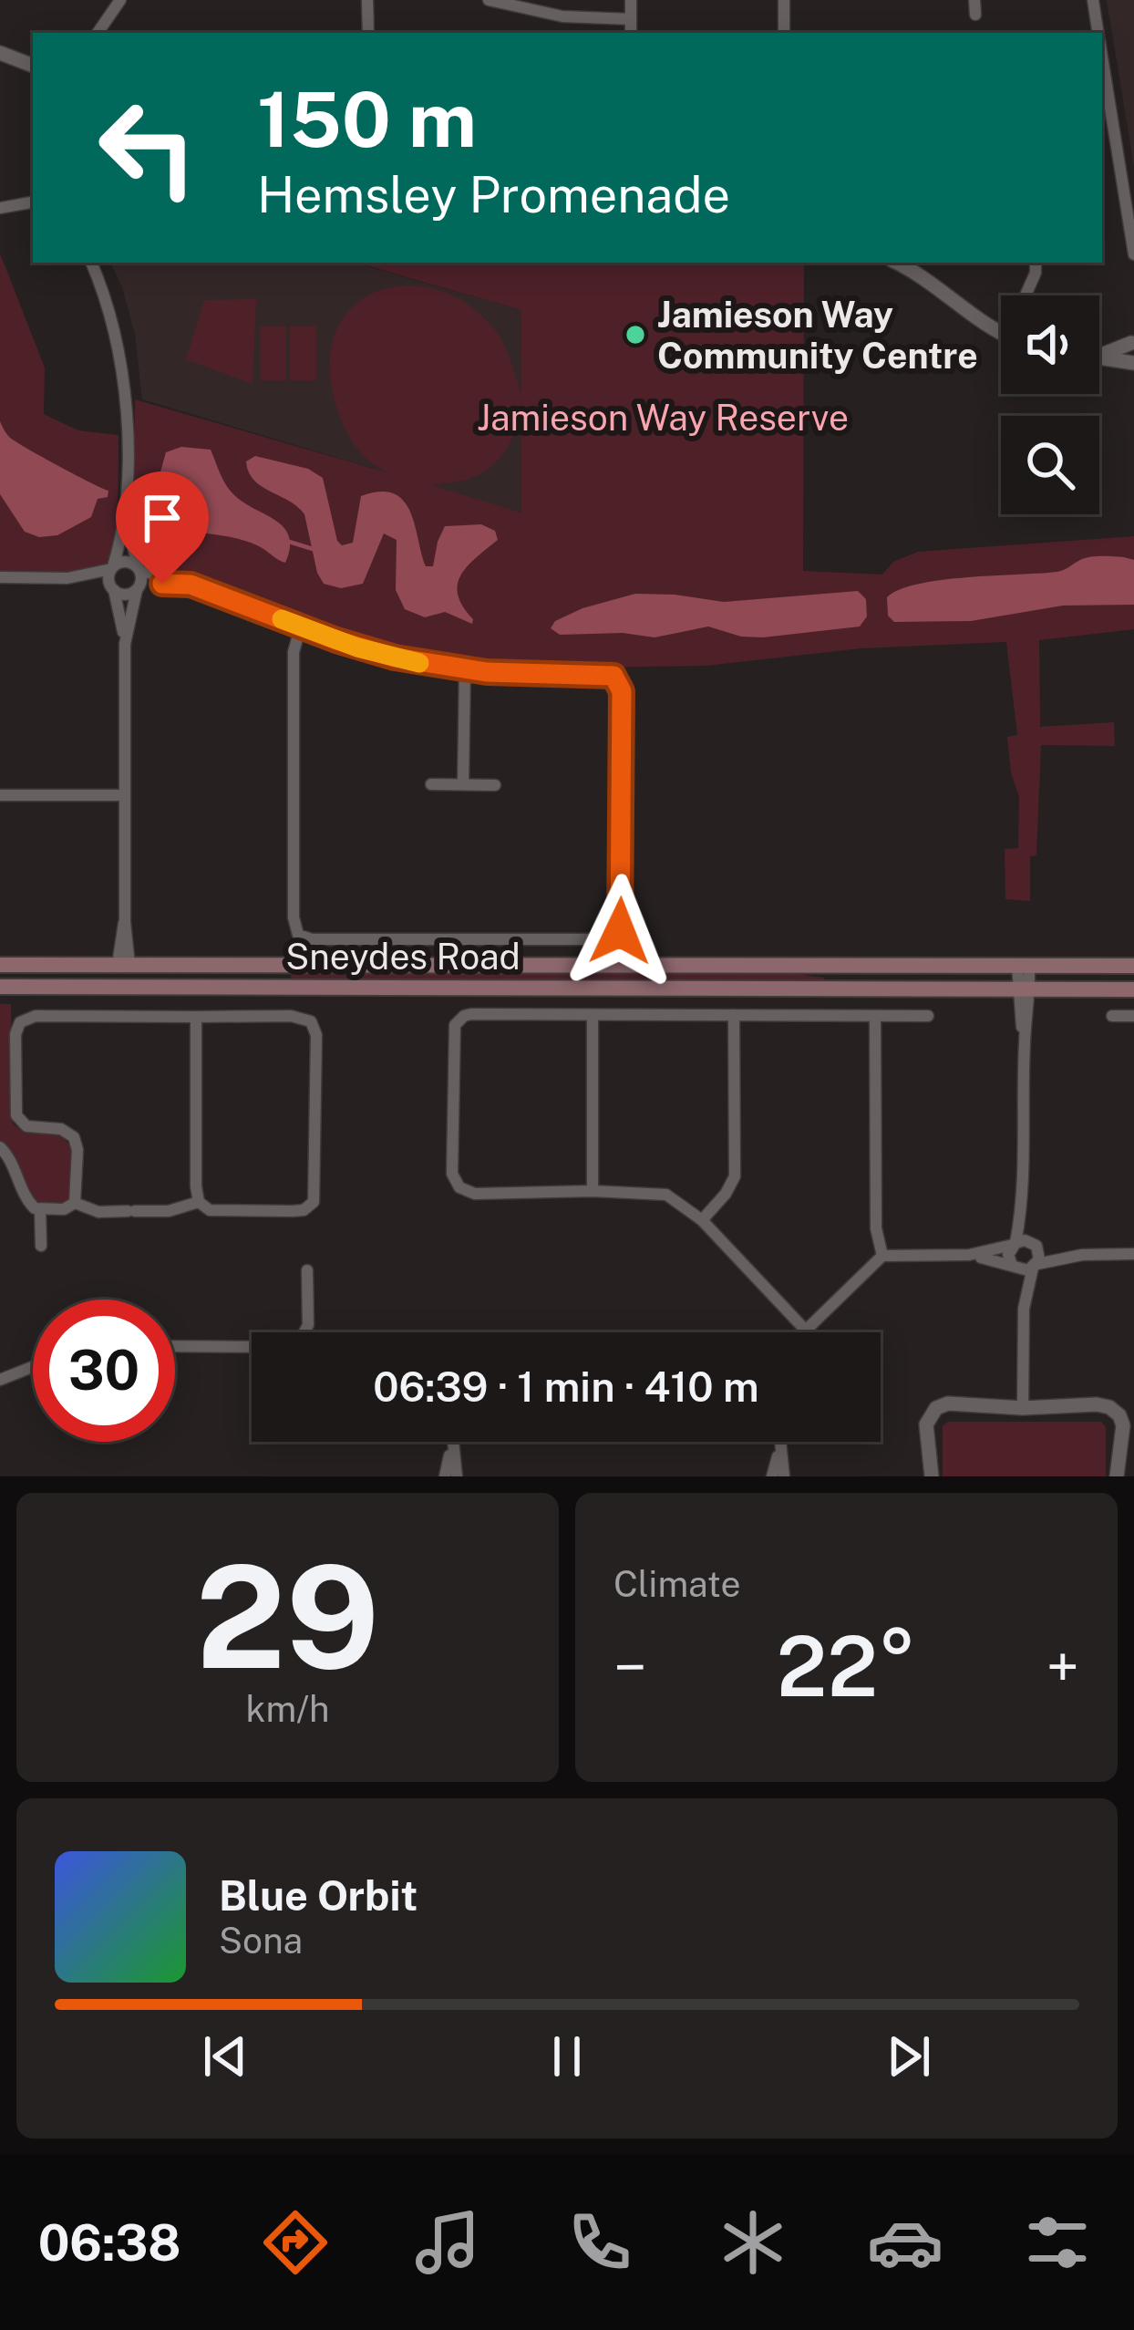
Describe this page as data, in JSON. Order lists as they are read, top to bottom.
{
  "streets": {
    "main road": ["Sneydes Road"]
  },
  "parks": ["Jamieson Way Reserve"],
  "places": ["Jamieson Way Community Centre"],
  "page": {
    "turn": ["150 m", "Hemsley Promenade"],
    "limit": "30",
    "trip": "06:39 · 1 min · 410 m",
    "tile": [
      ["29", "km/h"],
      "Climate"
    ],
    "heat": ["−", "22°", "+"],
    "song": ["Blue Orbit", "Sona"],
    "tabs": "06:38"
  }
}
